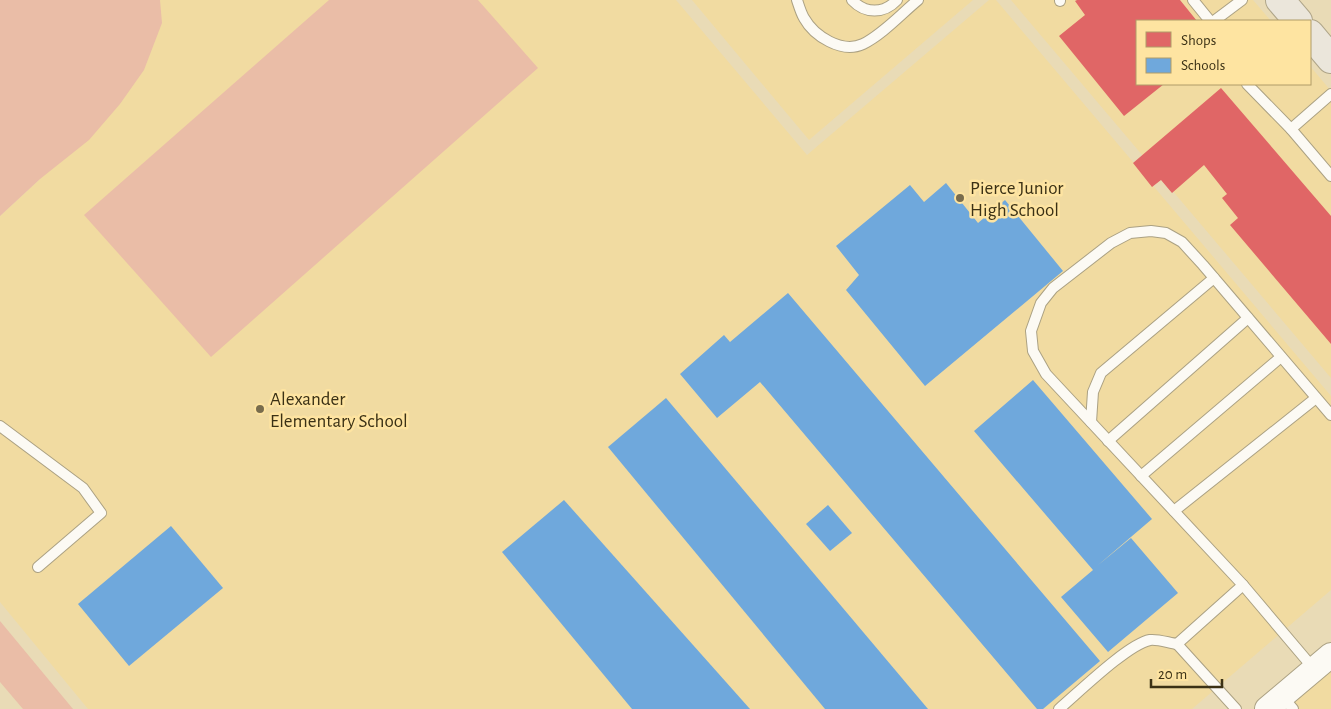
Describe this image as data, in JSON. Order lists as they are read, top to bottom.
{
  "places": ["Pierce Junior High School", "Alexander Elementary School"],
  "legend": ["Shops", "Schools"],
  "scale_bar": "20 m"
}
